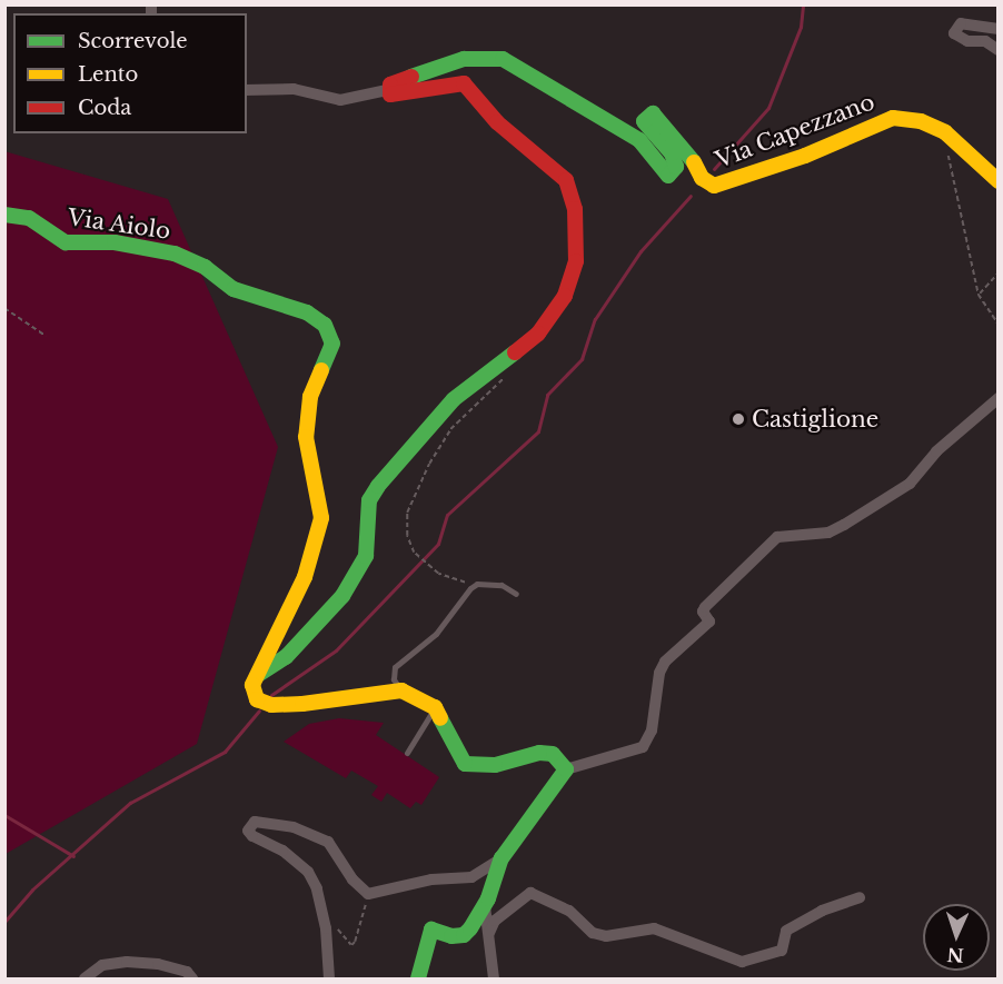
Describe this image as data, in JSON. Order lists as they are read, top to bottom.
{
  "streets": {
    "street": ["Via Capezzano", "Via Aiolo"]
  },
  "places": ["Castiglione"],
  "legend": ["Scorrevole", "Lento", "Coda"],
  "north": "bottom"
}
